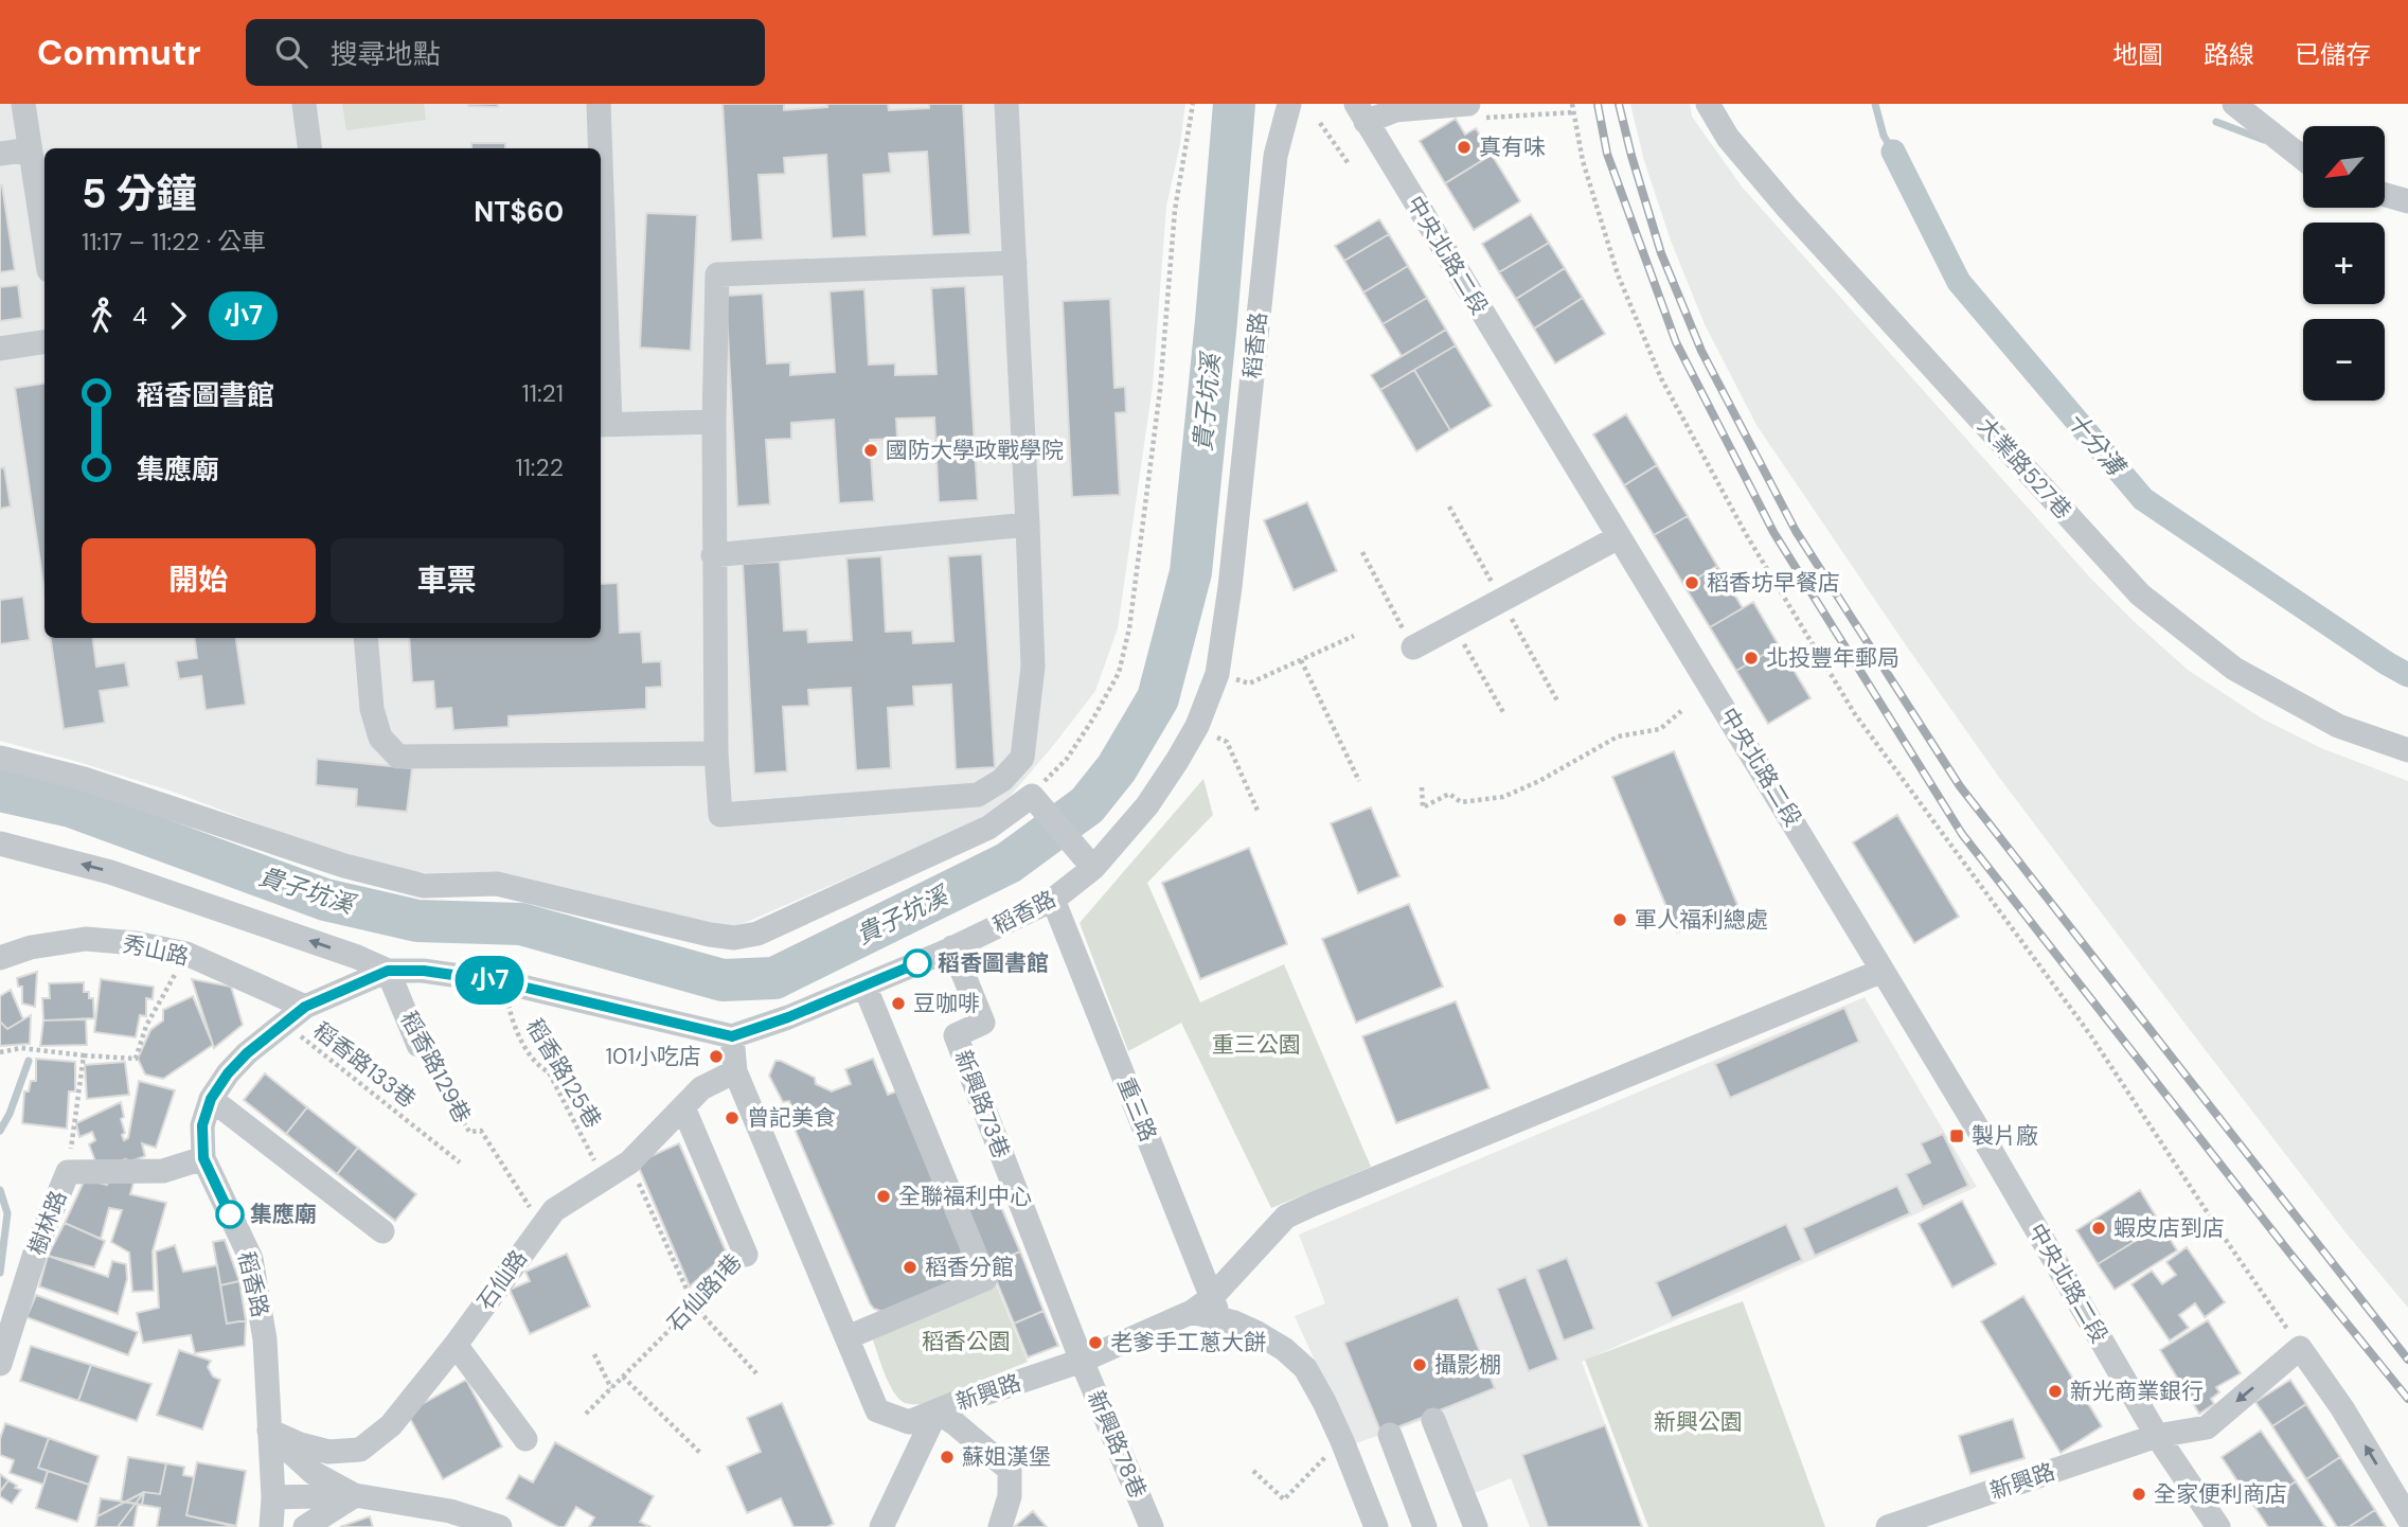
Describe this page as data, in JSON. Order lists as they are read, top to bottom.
{
  "streets": {
    "street": [
      "中央北路二段",
      "稻香路",
      "大業路527巷",
      "秀山路",
      "稻香路129巷",
      "新興路73巷",
      "重三路",
      "樹林路",
      "石仙路",
      "石仙路1巷",
      "新興路",
      "新興路78巷"
    ],
    "path": ["稻香路133巷", "稻香路125巷"]
  },
  "crossings": [
    ["中央北路二段", "新興路"],
    ["稻香路", "秀山路"],
    ["稻香路", "稻香路133巷"],
    ["稻香路", "稻香路129巷"],
    ["稻香路", "稻香路125巷"],
    ["稻香路", "新興路73巷"],
    ["稻香路", "重三路"],
    ["稻香路", "樹林路"],
    ["稻香路", "石仙路"],
    ["稻香路", "新興路"],
    ["稻香路129巷", "石仙路"],
    ["稻香路125巷", "石仙路"],
    ["新興路73巷", "新興路"],
    ["新興路73巷", "新興路78巷"],
    ["重三路", "新興路"],
    ["石仙路", "石仙路1巷"],
    ["石仙路", "新興路"],
    ["新興路", "新興路78巷"]
  ],
  "water": ["貴子坑溪", "十分溝"],
  "parks": ["重三公園", "稻香公園", "新興公園"],
  "places": {
    "other": [
      "真有味",
      "國防大學政戰學院",
      "稻香坊早餐店",
      "北投豐年郵局",
      "軍人福利總處",
      "稻香圖書館",
      "豆咖啡",
      "101小吃店",
      "曾記美食",
      "全聯福利中心",
      "集應廟",
      "蝦皮店到店",
      "稻香分館",
      "老爹手工蔥大餅",
      "攝影棚",
      "新光商業銀行",
      "蘇姐漢堡",
      "全家便利商店"
    ],
    "transit": ["製片廠"]
  },
  "lines": ["bus line 小7"],
  "north": "bottom left",
  "page": {
    "header": "Commutr",
    "search": "搜尋地點",
    "nav": ["地圖", "路線", "已儲存"],
    "on_map": "小7",
    "map_buttons": ["+", "−"],
    "heading": ["5 分鐘", "11:17 – 11:22 · 公車", "NT$60"],
    "legs": ["4", "小7"],
    "list": [
      {
        "name": "稻香圖書館",
        "value": "11:21"
      },
      {
        "name": "集應廟",
        "value": "11:22"
      }
    ],
    "buttons": ["開始", "車票"]
  }
}
